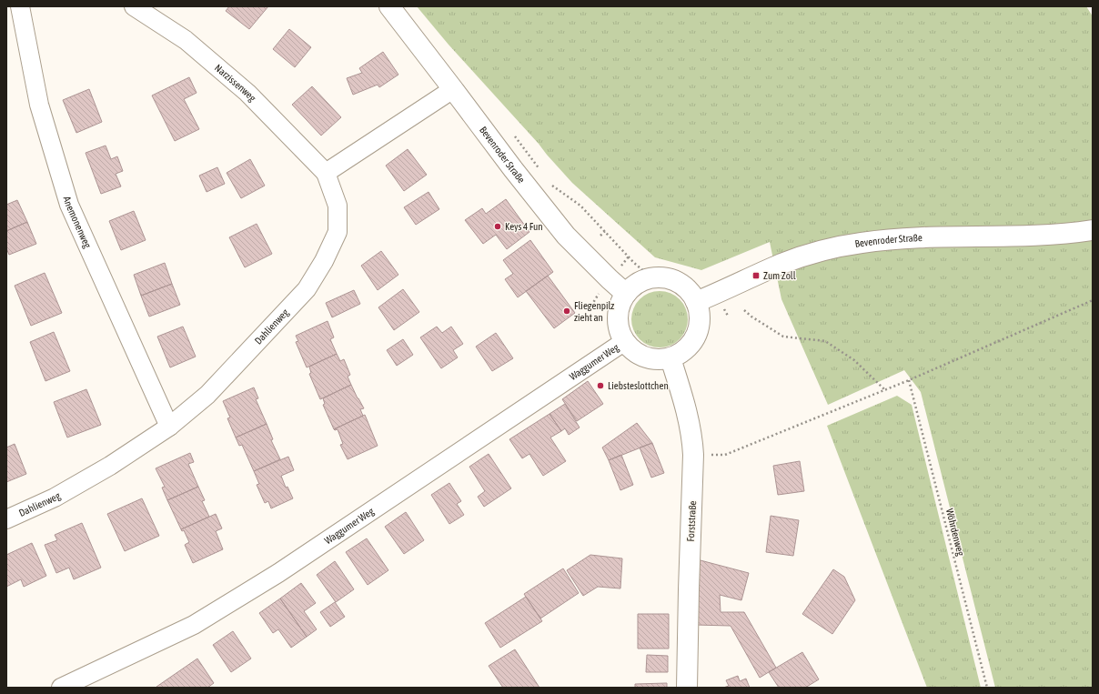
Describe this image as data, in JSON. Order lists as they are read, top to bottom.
{
  "streets": {
    "main road": ["Bevenroder Straße", "Forststraße"],
    "street": [
      "Narzissenweg",
      "Anemonenweg",
      "Dahlienweg",
      "Waggumer Weg"
    ],
    "path": ["Wöhrdenweg"]
  },
  "crossings": [
    ["Narzissenweg", "Dahlienweg"],
    ["Bevenroder Straße", "Waggumer Weg"],
    ["Bevenroder Straße", "Forststraße"],
    ["Anemonenweg", "Dahlienweg"],
    ["Waggumer Weg", "Forststraße"]
  ],
  "places": {
    "other": ["Keys 4 Fun", "Fliegenpilz zieht an", "Liebsteslottchen"],
    "transit": ["Zum Zoll"]
  }
}
